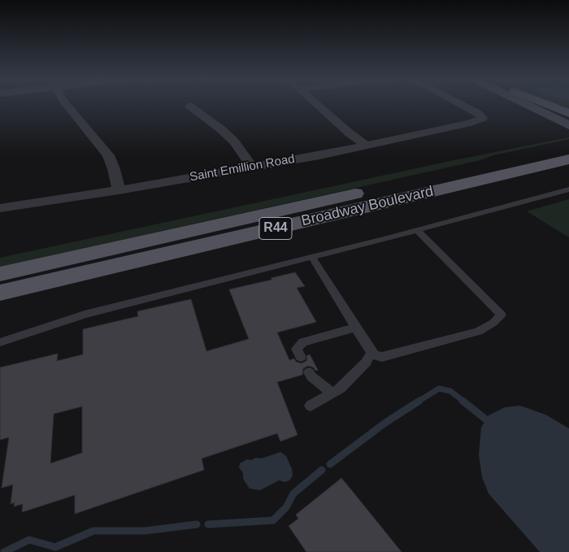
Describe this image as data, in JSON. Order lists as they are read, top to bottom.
{
  "streets": {
    "main road": ["Broadway Boulevard", "R44"],
    "street": ["Saint Emillion Road"]
  }
}
